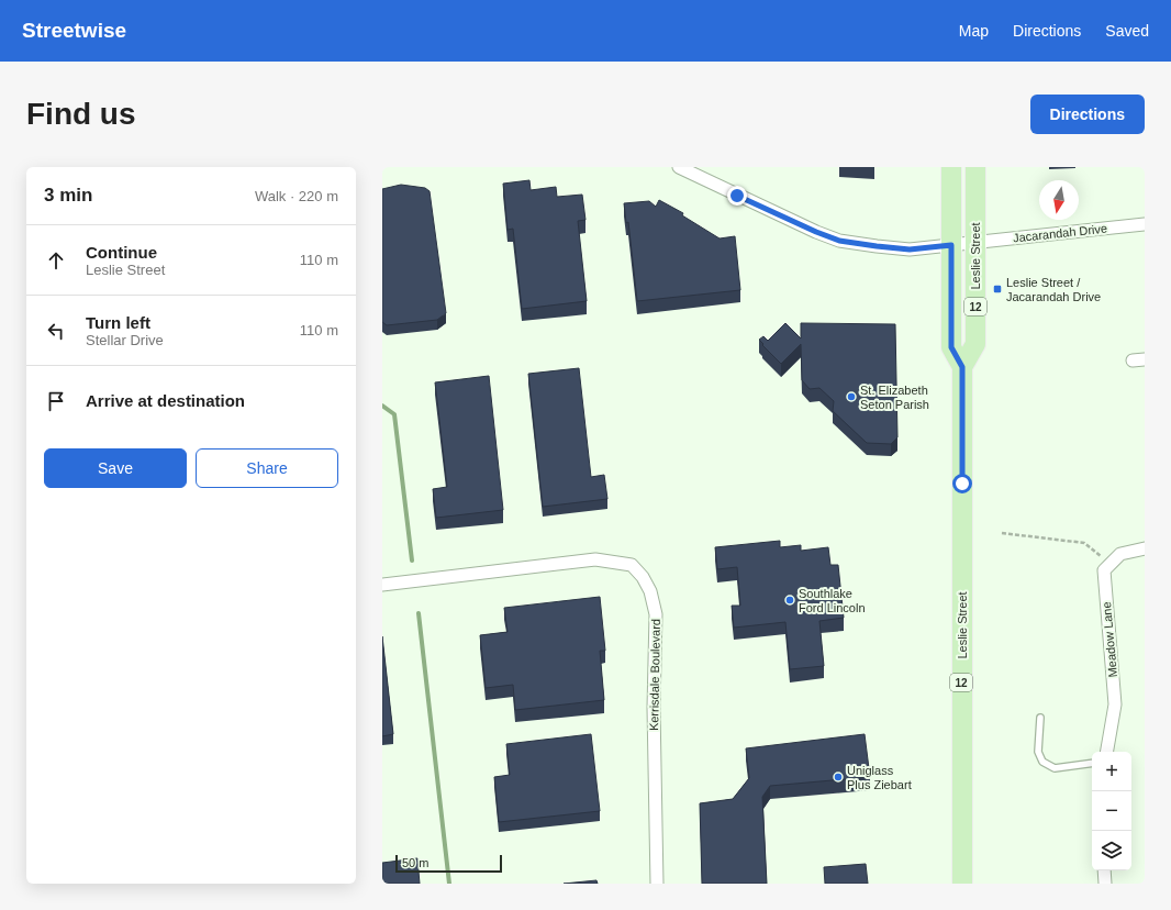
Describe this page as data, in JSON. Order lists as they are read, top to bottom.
{
  "streets": {
    "main road": ["Leslie Street", "12"],
    "street": ["Jacarandah Drive", "Meadow Lane", "Kerrisdale Boulevard"]
  },
  "crossings": [
    ["Jacarandah Drive", "Leslie Street"]
  ],
  "places": {
    "transit": ["Leslie Street / Jacarandah Drive"],
    "other": ["St. Elizabeth Seton Parish", "Southlake Ford Lincoln", "Uniglass Plus Ziebart"]
  },
  "scale_bar": "50 m",
  "north": "bottom",
  "page": {
    "header": "Streetwise",
    "nav": ["Map", "Directions", "Saved"],
    "buttons": [
      "Directions",
      ["Save", "Share"]
    ],
    "title": "Find us",
    "heading": ["3 min", "Walk · 220 m"],
    "list": [
      ["Continue", "Leslie Street", "110 m"],
      ["Turn left", "Stellar Drive", "110 m"],
      "Arrive at destination"
    ],
    "map_buttons": ["+", "−"],
    "scale": "50 m"
  }
}
